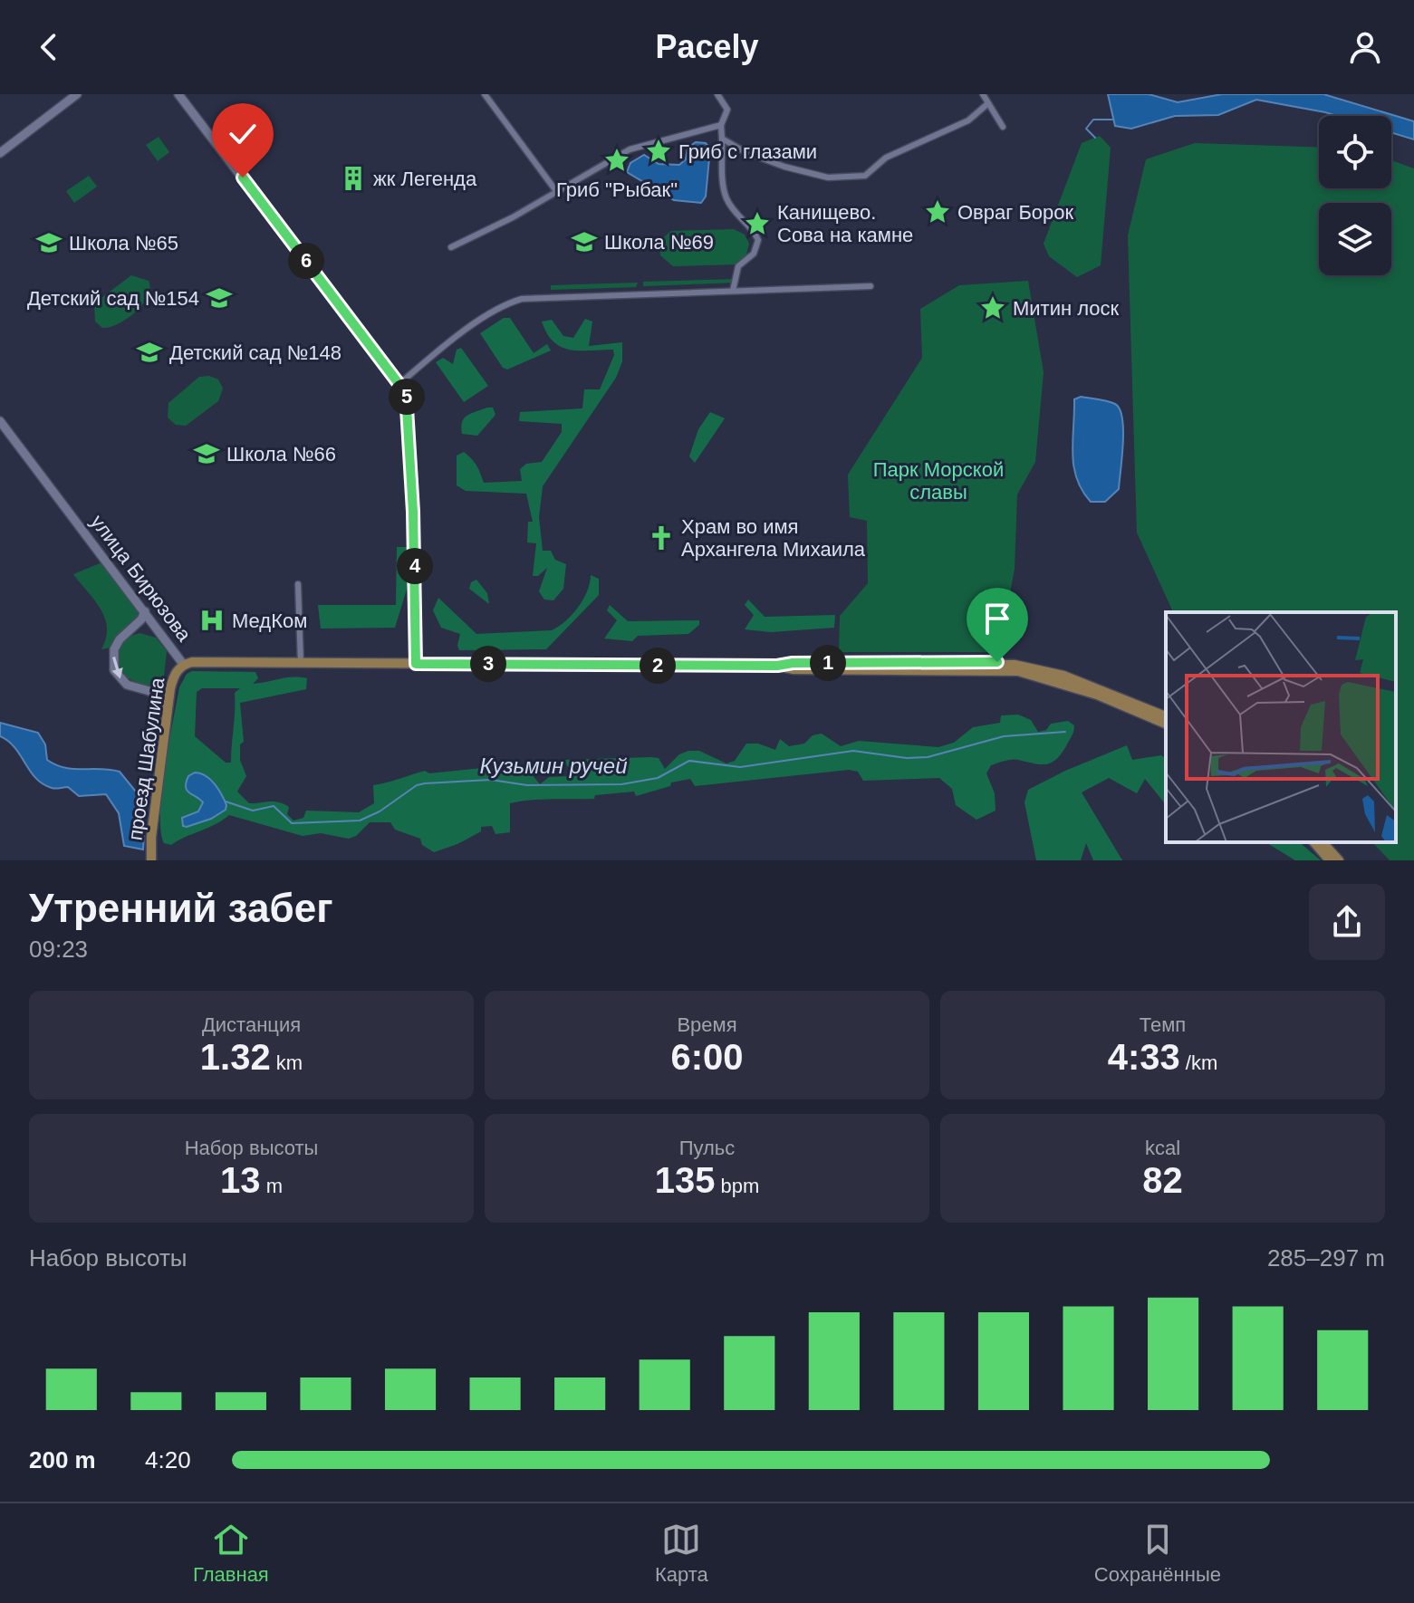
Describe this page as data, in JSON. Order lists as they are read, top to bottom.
{
  "streets": {
    "main road": ["улица Бирюзова", "проезд Шабулина"]
  },
  "crossings": [
    ["улица Бирюзова", "проезд Шабулина"]
  ],
  "water": ["Кузьмин ручей"],
  "parks": ["Парк Морской славы"],
  "places": {
    "place": [
      "Гриб с глазами",
      "Гриб \"Рыбак\"",
      "Овраг Борок",
      "Канищево. Сова на камне",
      "Митин лоск"
    ],
    "building": ["жк Легенда"],
    "school or university": [
      "Школа №69",
      "Школа №65",
      "Детский сад №154",
      "Детский сад №148",
      "Школа №66"
    ],
    "church": ["Храм во имя Архангела Михаила"],
    "hospital": ["МедКом"]
  },
  "page": {
    "header": "Pacely",
    "pins": [
      "6",
      "5",
      "4",
      "1",
      "3",
      "2"
    ],
    "heading": ["Утренний забег", "09:23"],
    "stats": [
      ["Дистанция", "1.32 km"],
      ["Время", "6:00"],
      ["Темп", "4:33 /km"],
      ["Набор высоты", "13 m"],
      ["Пульс", "135 bpm"],
      ["kcal", "82"]
    ],
    "chart": ["Набор высоты", "285–297 m"],
    "list": [
      {
        "name": "200 m",
        "note": "4:20"
      }
    ],
    "tabs": ["Главная", "Карта", "Сохранённые"]
  }
}
